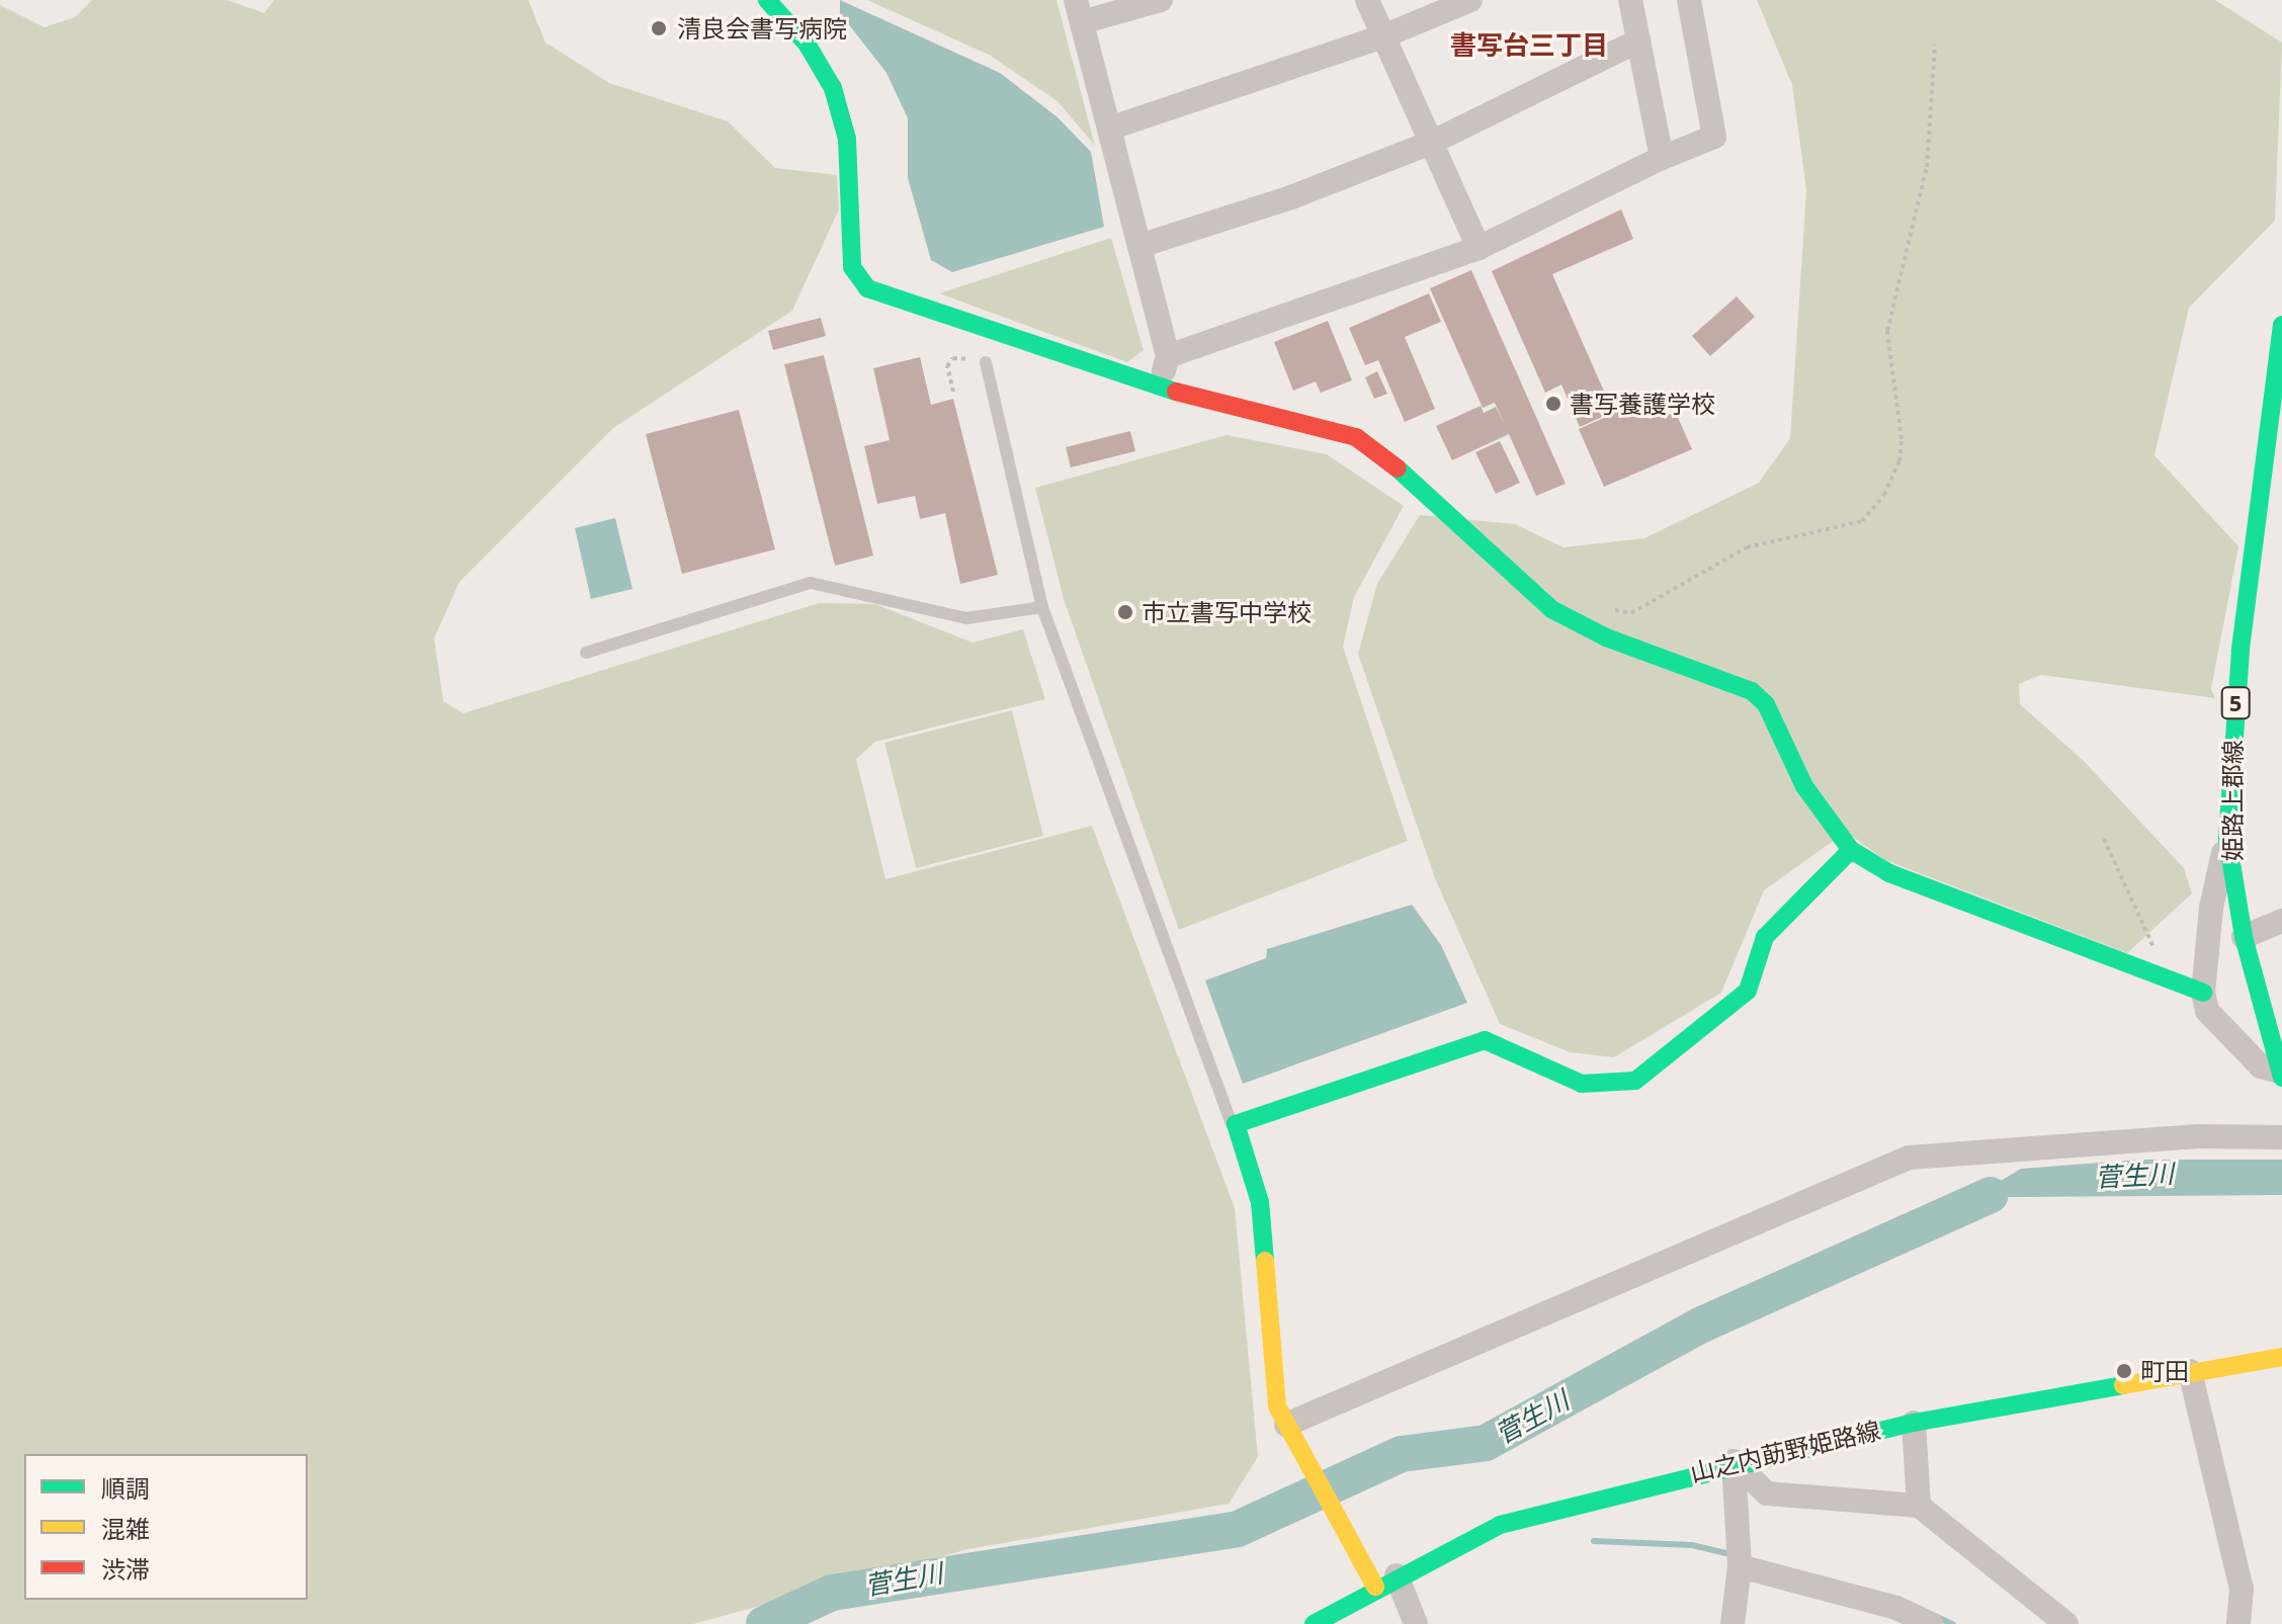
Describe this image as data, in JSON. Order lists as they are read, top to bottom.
{
  "streets": {
    "street": ["5", "姫路上郡線", "山之内莇野姫路線"]
  },
  "districts": ["書写台三丁目"],
  "water": ["菅生川"],
  "places": [
    "清良会書写病院",
    "書写養護学校",
    "市立書写中学校",
    "町田"
  ],
  "legend": ["順調", "混雑", "渋滞"]
}
